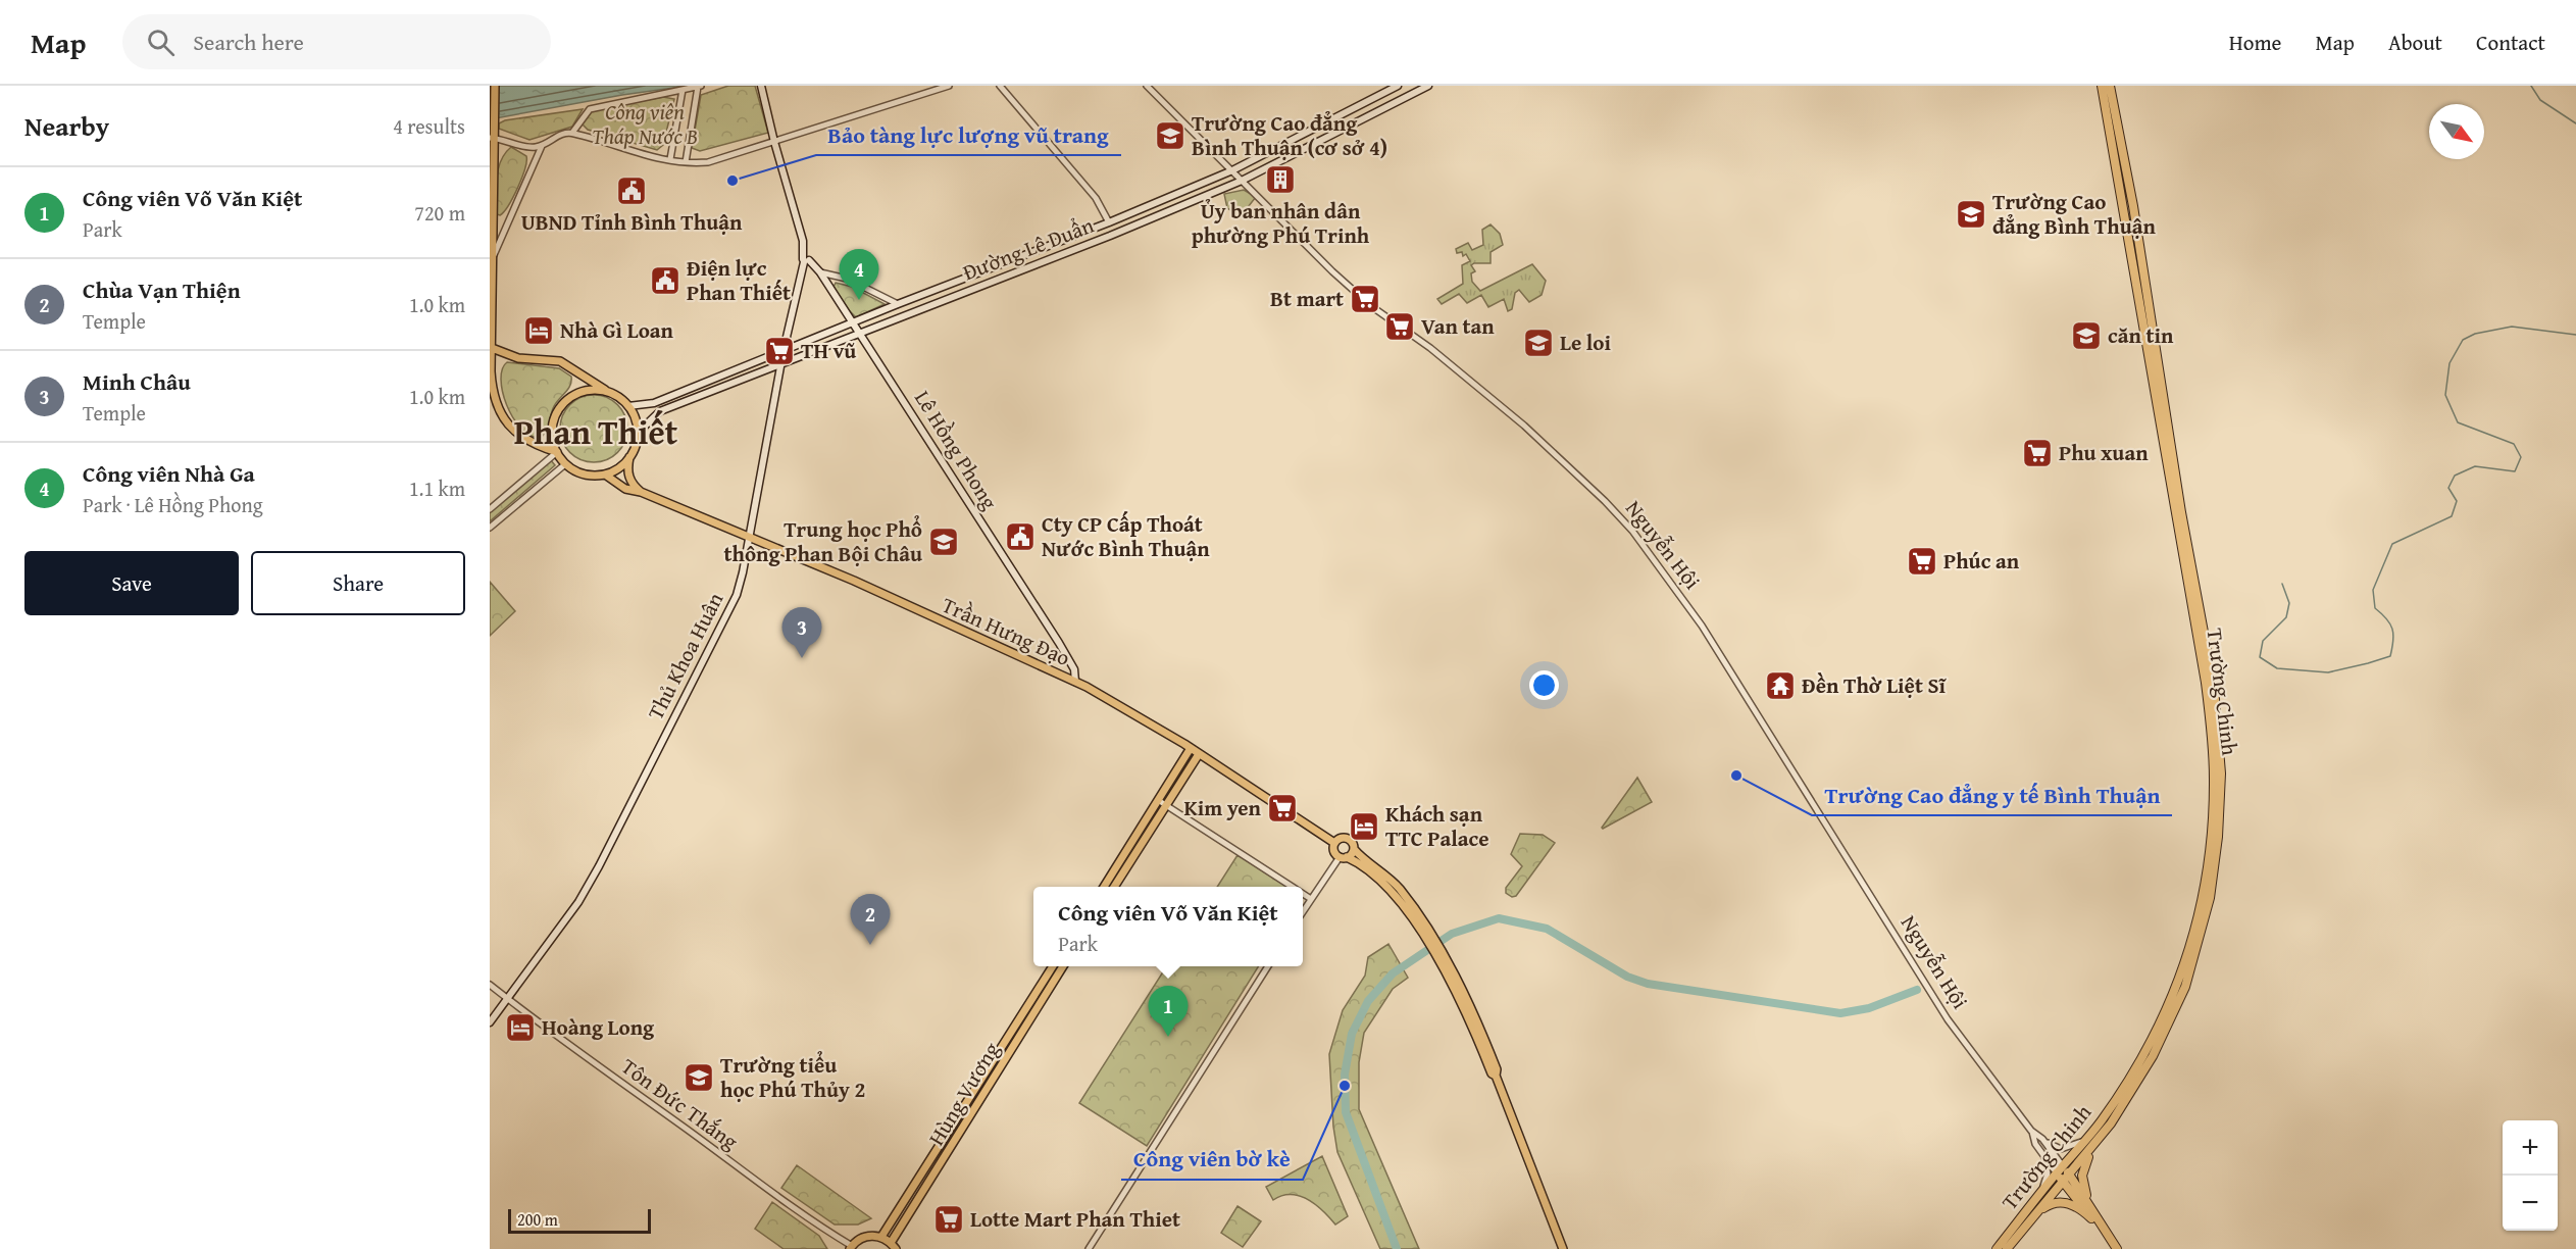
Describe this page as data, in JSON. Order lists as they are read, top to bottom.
{
  "streets": {
    "highway": ["Nguyễn Hội", "Trường Chinh"],
    "main road": [
      "Đường Lê Duẩn",
      "Lê Hồng Phong",
      "Trần Hưng Đạo",
      "Thủ Khoa Huân",
      "Hùng Vương"
    ],
    "street": ["Tôn Đức Thắng"]
  },
  "crossings": [
    ["Đường Lê Duẩn", "Lê Hồng Phong"],
    ["Đường Lê Duẩn", "Nguyễn Hội"],
    ["Đường Lê Duẩn", "Trần Hưng Đạo"],
    ["Đường Lê Duẩn", "Thủ Khoa Huân"],
    ["Lê Hồng Phong", "Trần Hưng Đạo"],
    ["Lê Hồng Phong", "Thủ Khoa Huân"],
    ["Nguyễn Hội", "Trường Chinh"],
    ["Trần Hưng Đạo", "Thủ Khoa Huân"],
    ["Thủ Khoa Huân", "Tôn Đức Thắng"]
  ],
  "districts": ["Phan Thiết"],
  "parks": ["Công viên Tháp Nước B"],
  "places": {
    "school or university": [
      "Trường Cao đẳng Bình Thuận (cơ sở 4)",
      "Trường Cao đẳng Bình Thuận",
      "căn tin",
      "Le loi",
      "Trung học Phổ thông Phan Bội Châu",
      "Trường tiểu học Phú Thủy 2"
    ],
    "building": ["Ủy ban nhân dân phường Phú Trinh"],
    "other": ["Bảo tàng lực lượng vũ trang", "Trường Cao đẳng y tế Bình Thuận", "Công viên bờ kè"],
    "public building": ["UBND Tỉnh Bình Thuận", "Điện lực Phan Thiết", "Cty CP Cấp Thoát Nước Bình Thuận"],
    "supermarket": [
      "Bt mart",
      "Van tan",
      "TH vũ",
      "Phu xuan",
      "Phúc an",
      "Kim yen",
      "Lotte Mart Phan Thiet"
    ],
    "hotel": ["Nhà Gì Loan", "Khách sạn TTC Palace", "Hoàng Long"],
    "temple": ["Đền Thờ Liệt Sĩ"]
  },
  "scale_bar": "200 m",
  "north": "bottom right",
  "page": {
    "header": "Map",
    "search": "Search here",
    "nav": [
      "Home",
      "Map",
      "About",
      "Contact"
    ],
    "heading": ["Nearby", "4 results"],
    "list": [
      {
        "mark": "1",
        "name": "Công viên Võ Văn Kiệt",
        "note": "Park",
        "value": "720 m"
      },
      {
        "mark": "2",
        "name": "Chùa Vạn Thiện",
        "note": "Temple",
        "value": "1.0 km"
      },
      {
        "mark": "3",
        "name": "Minh Châu",
        "note": "Temple",
        "value": "1.0 km"
      },
      {
        "mark": "4",
        "name": "Công viên Nhà Ga",
        "note": "Park · Lê Hồng Phong",
        "value": "1.1 km"
      }
    ],
    "pins": [
      "4",
      "3",
      "2",
      "1"
    ],
    "buttons": ["Save", "Share"],
    "popup": ["Công viên Võ Văn Kiệt", "Park"],
    "map_buttons": ["+", "−"],
    "scale": "200 m"
  }
}
